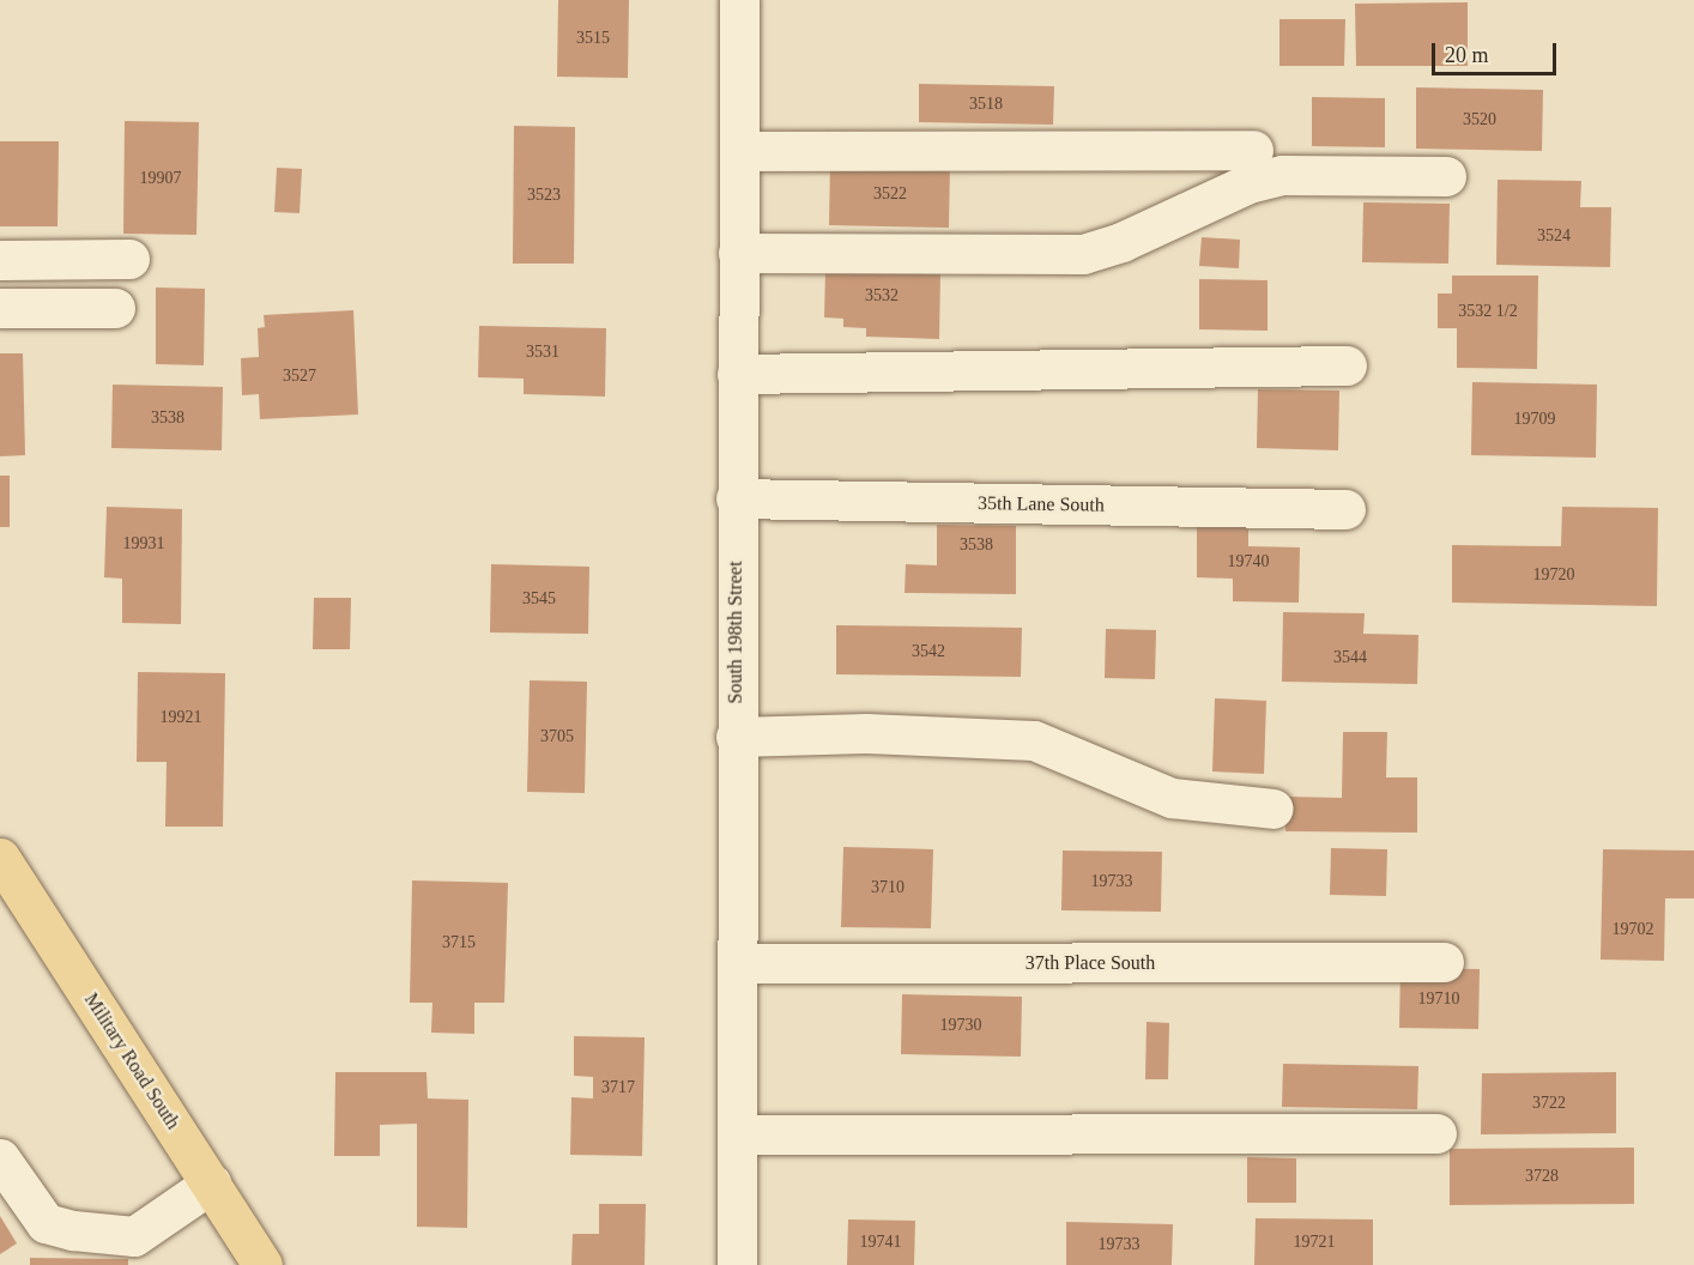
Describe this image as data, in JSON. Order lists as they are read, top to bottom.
{
  "streets": {
    "main road": ["Military Road South"],
    "street": ["35th Lane South", "South 198th Street", "37th Place South"]
  },
  "crossings": [
    ["35th Lane South", "South 198th Street"],
    ["South 198th Street", "37th Place South"]
  ],
  "house_numbers": [
    "3515",
    "3518",
    "3520",
    "19907",
    "3522",
    "3523",
    "3524",
    "3532",
    "3532 1/2",
    "3531",
    "3527",
    "3538",
    "19709",
    "19931",
    "3538",
    "19740",
    "19720",
    "3545",
    "3542",
    "3544",
    "19921",
    "3705",
    "19733",
    "3710",
    "19702",
    "3715",
    "19710",
    "19730",
    "3717",
    "3722",
    "3728",
    "19741",
    "19721",
    "19733"
  ],
  "scale_bar": "20 m"
}
